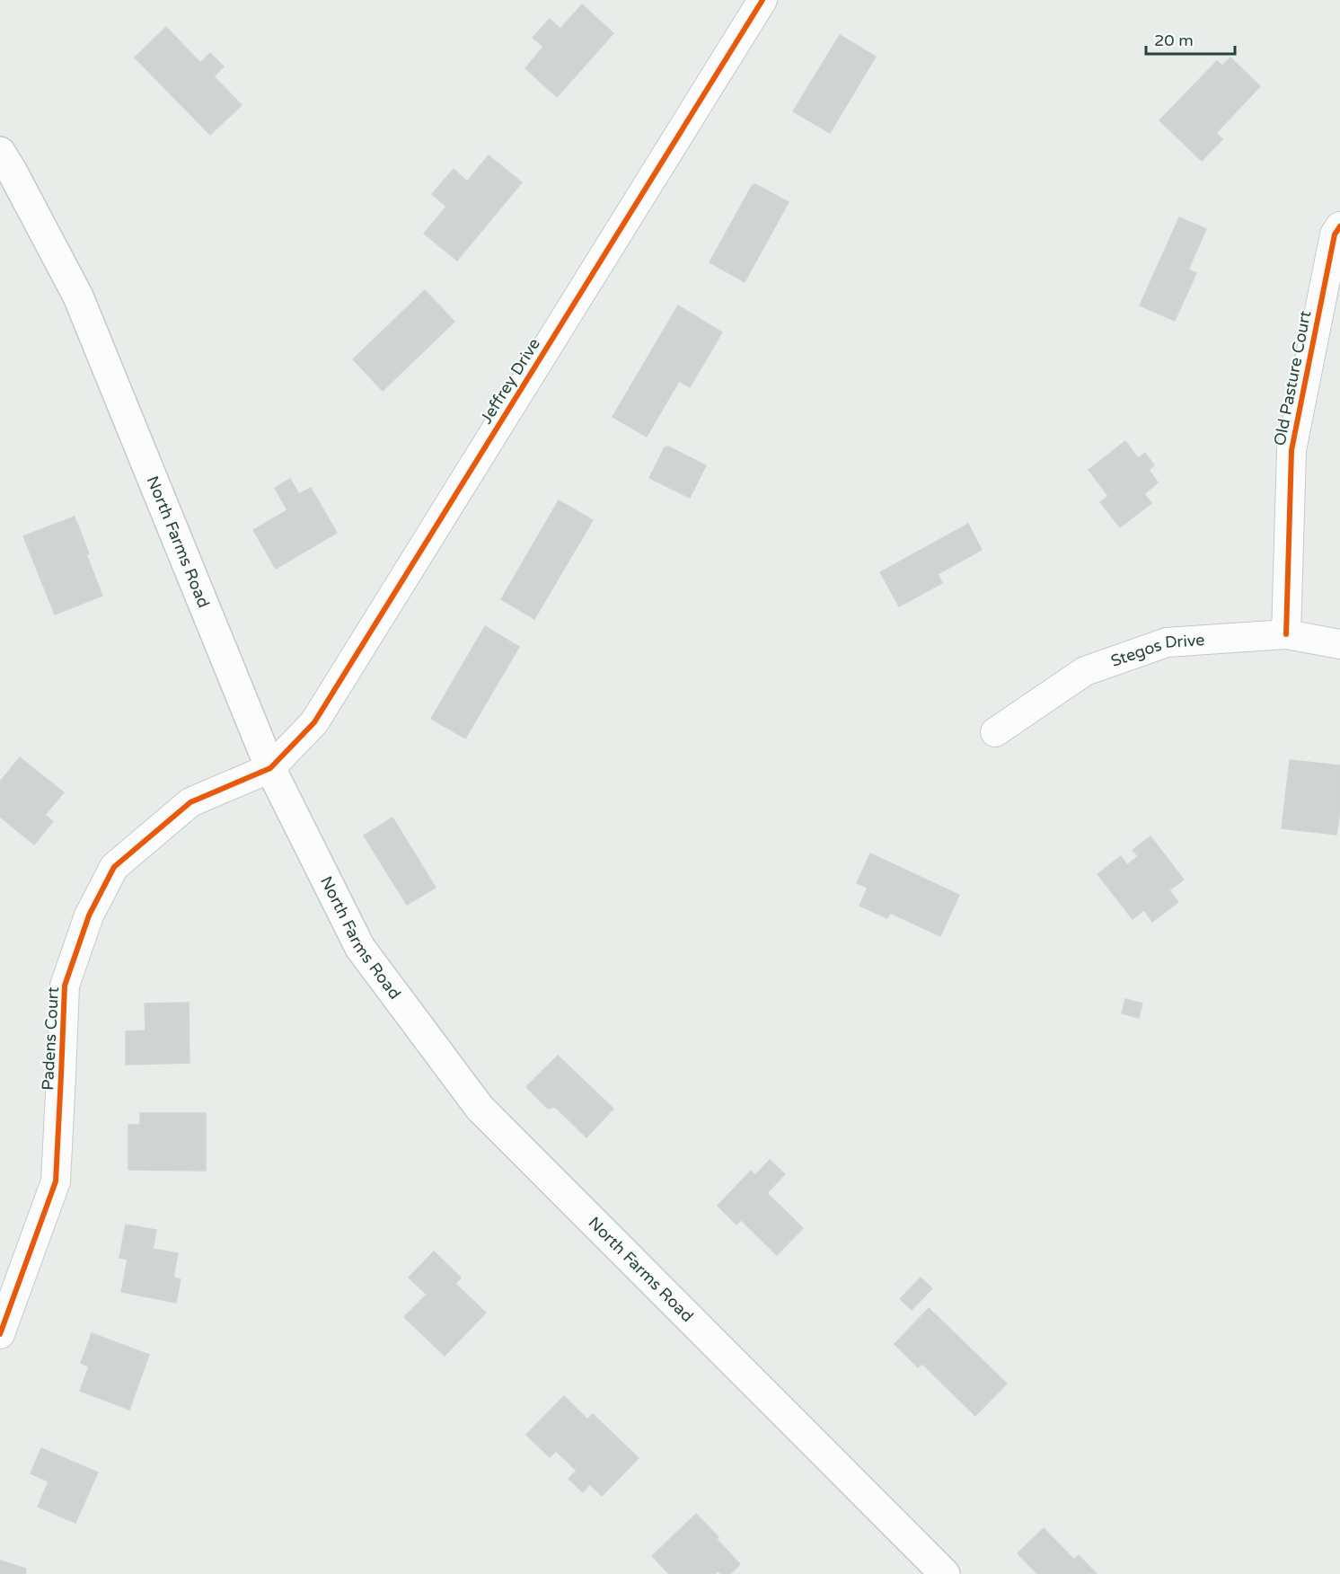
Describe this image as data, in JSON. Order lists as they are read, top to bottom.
{
  "streets": {
    "main road": ["North Farms Road"],
    "street": [
      "Old Pasture Court",
      "Jeffrey Drive",
      "Stegos Drive",
      "Padens Court"
    ]
  },
  "crossings": [
    ["Old Pasture Court", "Stegos Drive"],
    ["Jeffrey Drive", "North Farms Road"],
    ["Jeffrey Drive", "Padens Court"],
    ["North Farms Road", "Padens Court"]
  ],
  "scale_bar": "20 m"
}
